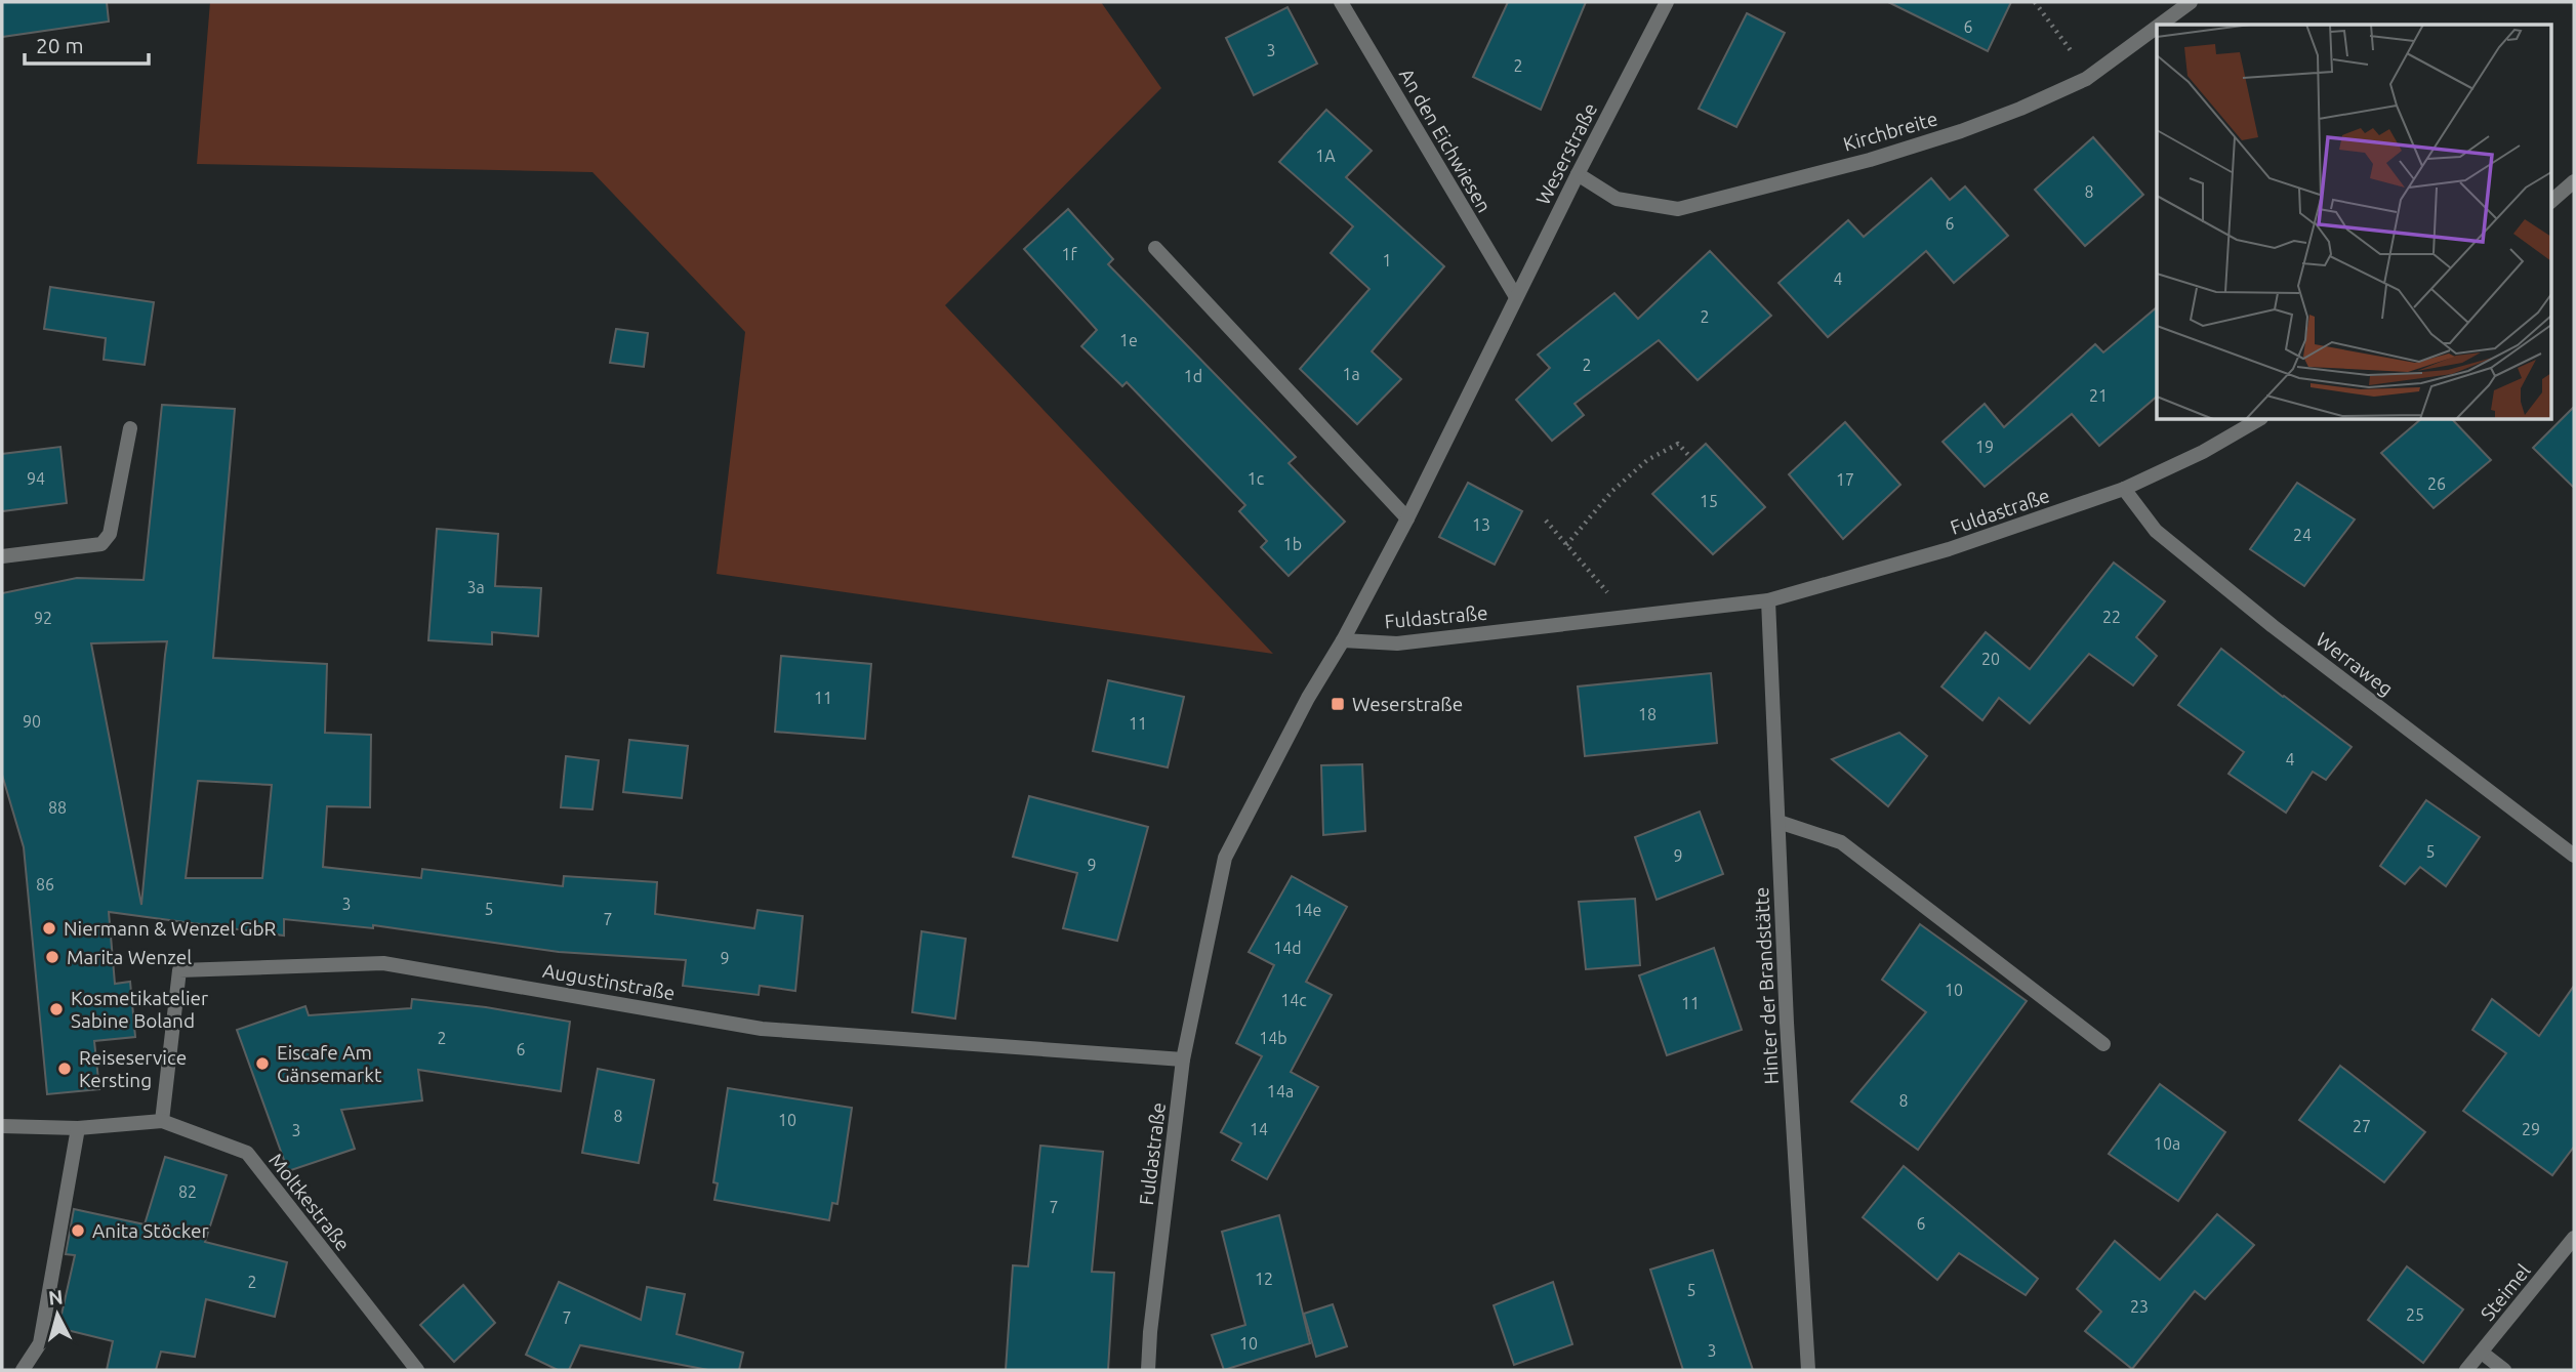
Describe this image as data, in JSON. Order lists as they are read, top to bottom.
{
  "streets": {
    "street": [
      "Kirchbreite",
      "An den Eichwiesen",
      "Weserstraße",
      "Fuldastraße",
      "Werraweg",
      "Augustinstraße",
      "Hinter der Brandstätte",
      "Moltkestraße",
      "Steimel"
    ]
  },
  "crossings": [
    ["Kirchbreite", "Weserstraße"],
    ["An den Eichwiesen", "Weserstraße"],
    ["Weserstraße", "Fuldastraße"],
    ["Fuldastraße", "Werraweg"],
    ["Fuldastraße", "Augustinstraße"],
    ["Fuldastraße", "Hinter der Brandstätte"],
    ["Augustinstraße", "Moltkestraße"]
  ],
  "places": {
    "transit": ["Weserstraße"],
    "other": [
      "Niermann & Wenzel GbR",
      "Marita Wenzel",
      "Kosmetikatelier Sabine Boland",
      "Eiscafe Am Gänsemarkt",
      "Reiseservice Kersting",
      "Anita Stöcker"
    ]
  },
  "house_numbers": [
    "6",
    "3",
    "2",
    "1A",
    "8",
    "6",
    "1f",
    "1",
    "4",
    "2",
    "1e",
    "2",
    "1a",
    "1d",
    "21",
    "19",
    "94",
    "1c",
    "17",
    "26",
    "15",
    "13",
    "24",
    "1b",
    "3a",
    "22",
    "92",
    "20",
    "11",
    "18",
    "90",
    "11",
    "4",
    "88",
    "5",
    "9",
    "9",
    "86",
    "3",
    "5",
    "14e",
    "7",
    "14d",
    "9",
    "10",
    "14c",
    "11",
    "2",
    "14b",
    "6",
    "14a",
    "8",
    "8",
    "10",
    "27",
    "14",
    "29",
    "3",
    "10a",
    "82",
    "7",
    "6",
    "12",
    "2",
    "5",
    "23",
    "25",
    "7",
    "10",
    "3"
  ],
  "scale_bar": "20 m",
  "north": "top"
}
